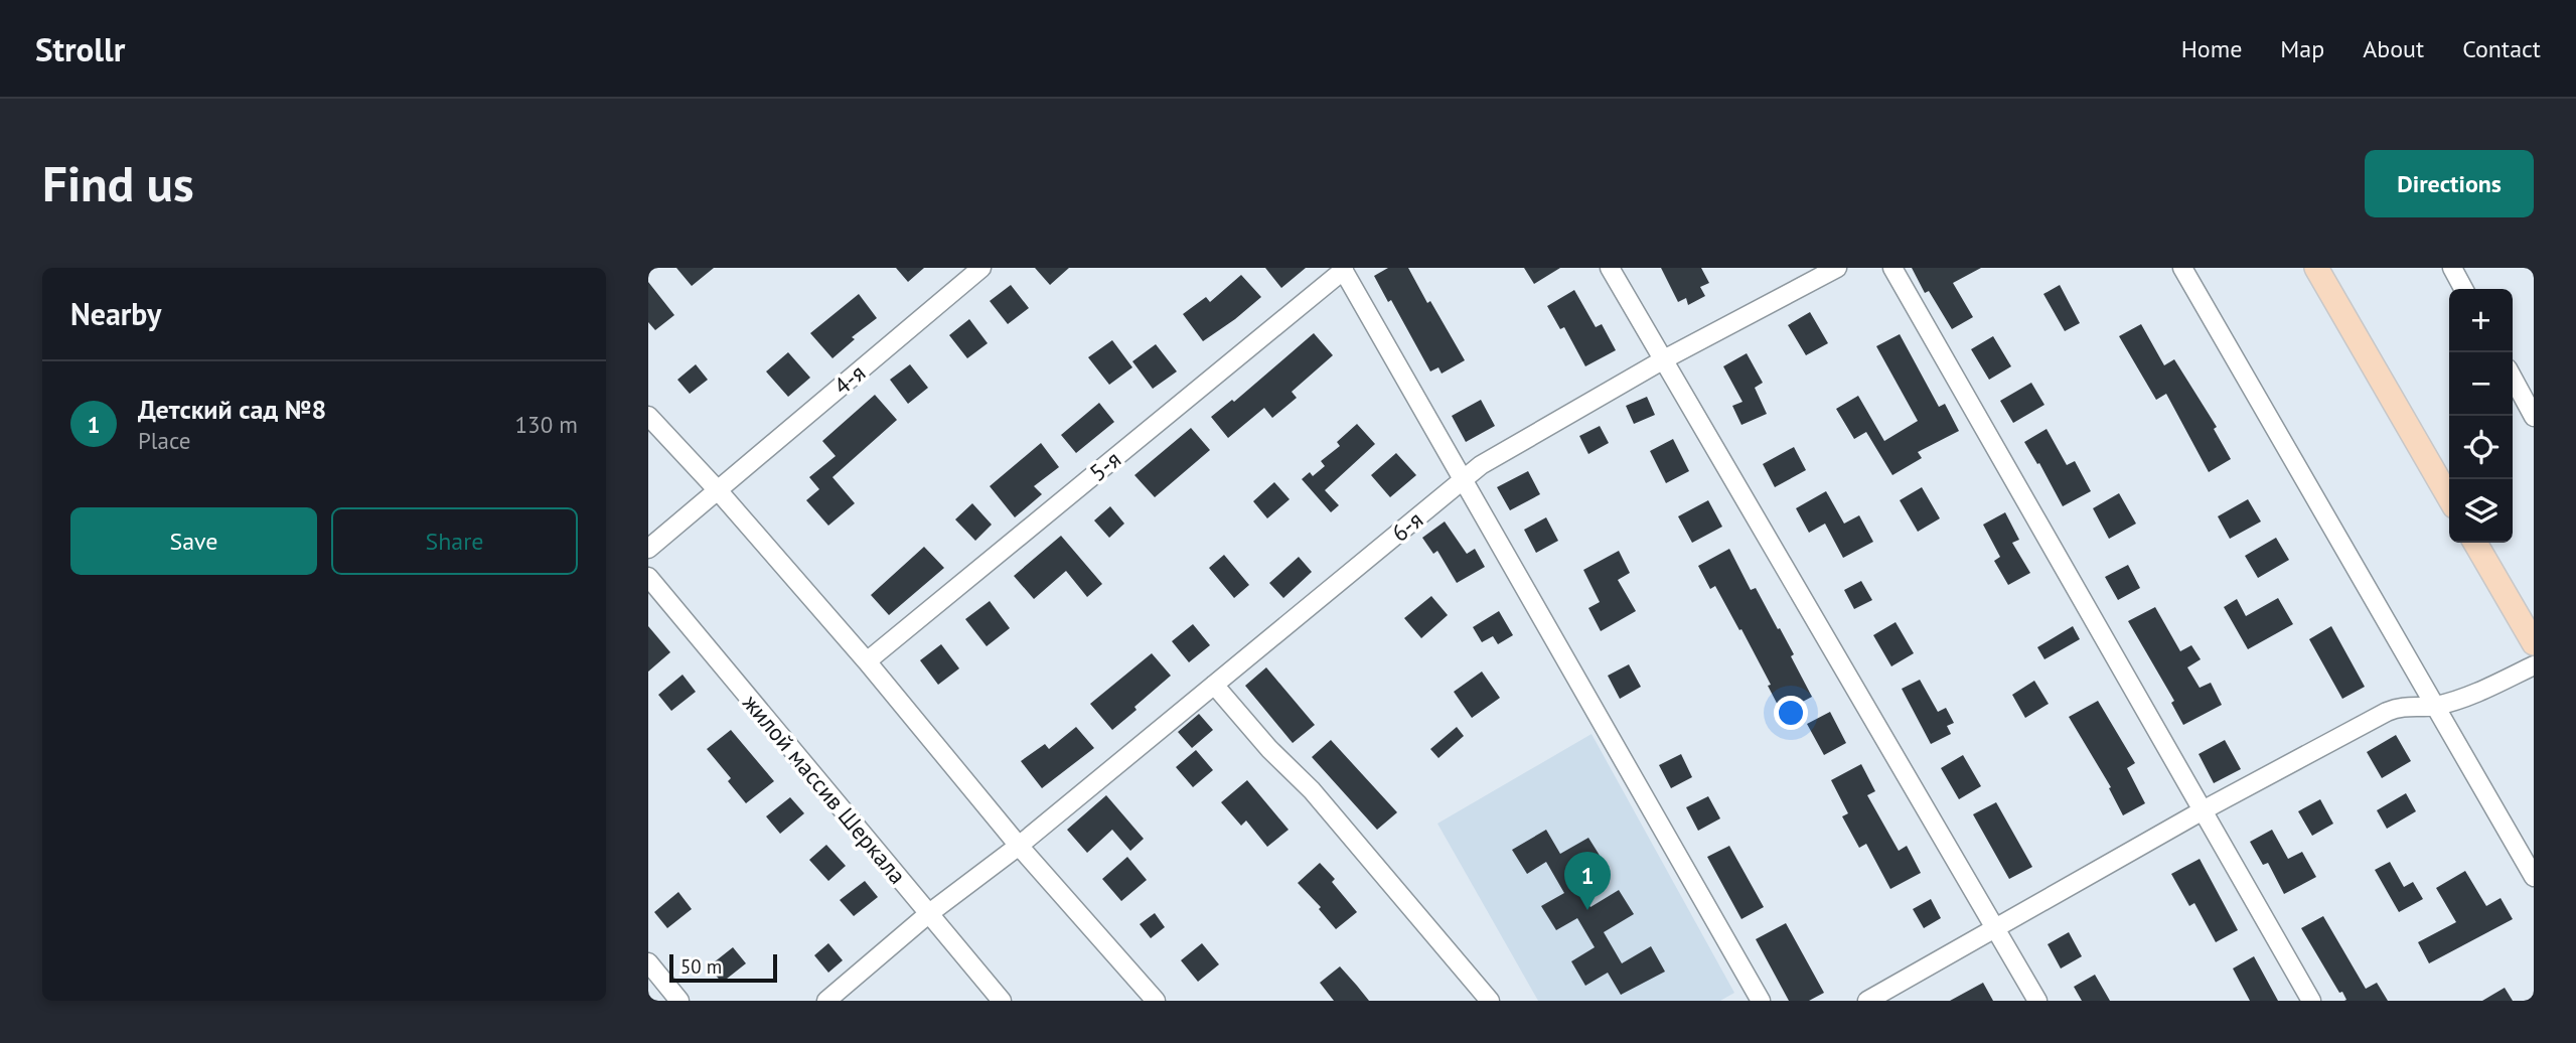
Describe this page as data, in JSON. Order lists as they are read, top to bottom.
{
  "streets": {
    "street": [
      "4-я",
      "5-я",
      "6-я",
      "жилой массив Шеркала"
    ]
  },
  "crossings": [
    ["6-я", "жилой массив Шеркала"]
  ],
  "scale_bar": "50 m",
  "page": {
    "header": "Strollr",
    "nav": [
      "Home",
      "Map",
      "About",
      "Contact"
    ],
    "buttons": [
      "Directions",
      ["Save", "Share"]
    ],
    "title": "Find us",
    "heading": "Nearby",
    "map_buttons": ["+", "−"],
    "list": [
      {
        "mark": "1",
        "name": "Детский сад №8",
        "note": "Place",
        "value": "130 m"
      }
    ],
    "pins": "1",
    "scale": "50 m"
  }
}
